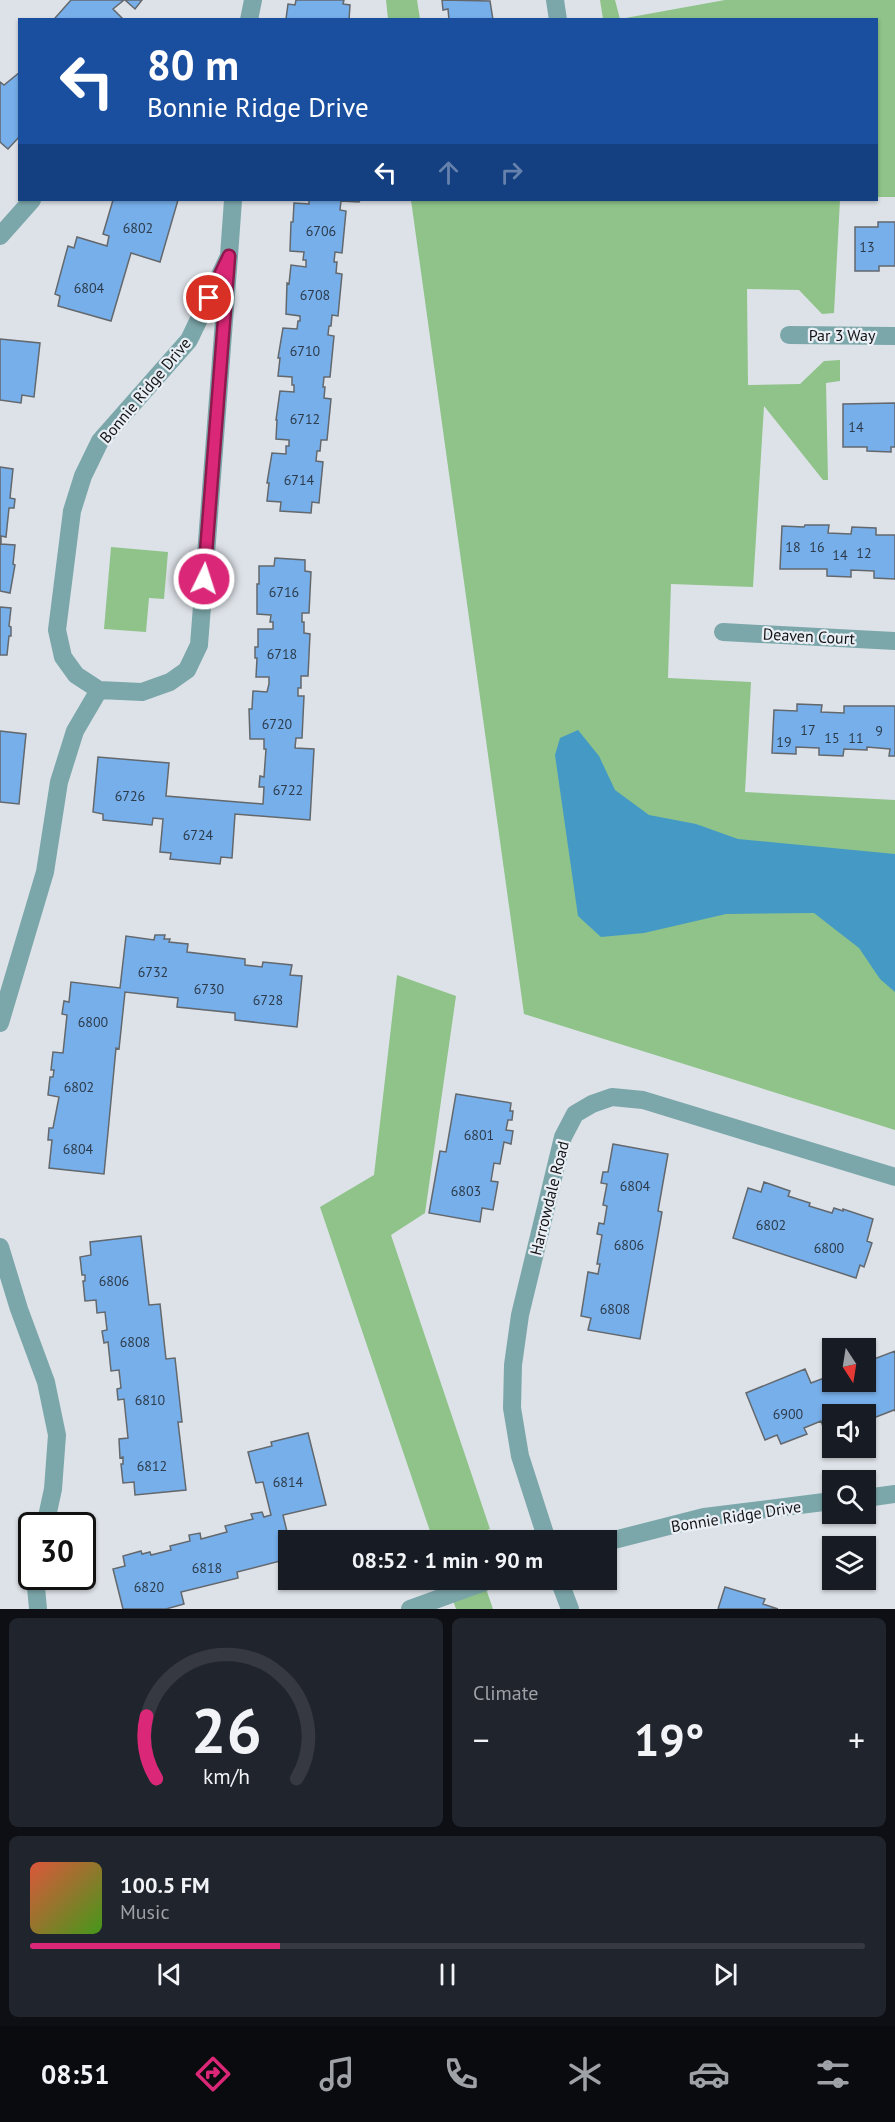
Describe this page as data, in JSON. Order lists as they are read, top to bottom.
{
  "streets": {
    "street": [
      "Par 3 Way",
      "Bonnie Ridge Drive",
      "Deaven Court",
      "Harrowdale Road"
    ]
  },
  "house_numbers": [
    "6802",
    "6706",
    "13",
    "6804",
    "6708",
    "6710",
    "6712",
    "14",
    "6714",
    "18",
    "16",
    "12",
    "14",
    "6716",
    "6718",
    "6720",
    "17",
    "9",
    "15",
    "11",
    "19",
    "6722",
    "6726",
    "6724",
    "6732",
    "6730",
    "6728",
    "6800",
    "6802",
    "6801",
    "6804",
    "6804",
    "6803",
    "6802",
    "6806",
    "6800",
    "6806",
    "6808",
    "6808",
    "6810",
    "6900",
    "6812",
    "6814",
    "6818",
    "6820"
  ],
  "north": "bottom",
  "page": {
    "turn": ["80 m", "Bonnie Ridge Drive"],
    "limit": "30",
    "trip": "08:52 · 1 min · 90 m",
    "tile": "Climate",
    "heat": ["−", "19°", "+"],
    "song": ["100.5 FM", "Music"],
    "tabs": "08:51",
    "gauge": ["26", "km/h"]
  }
}
